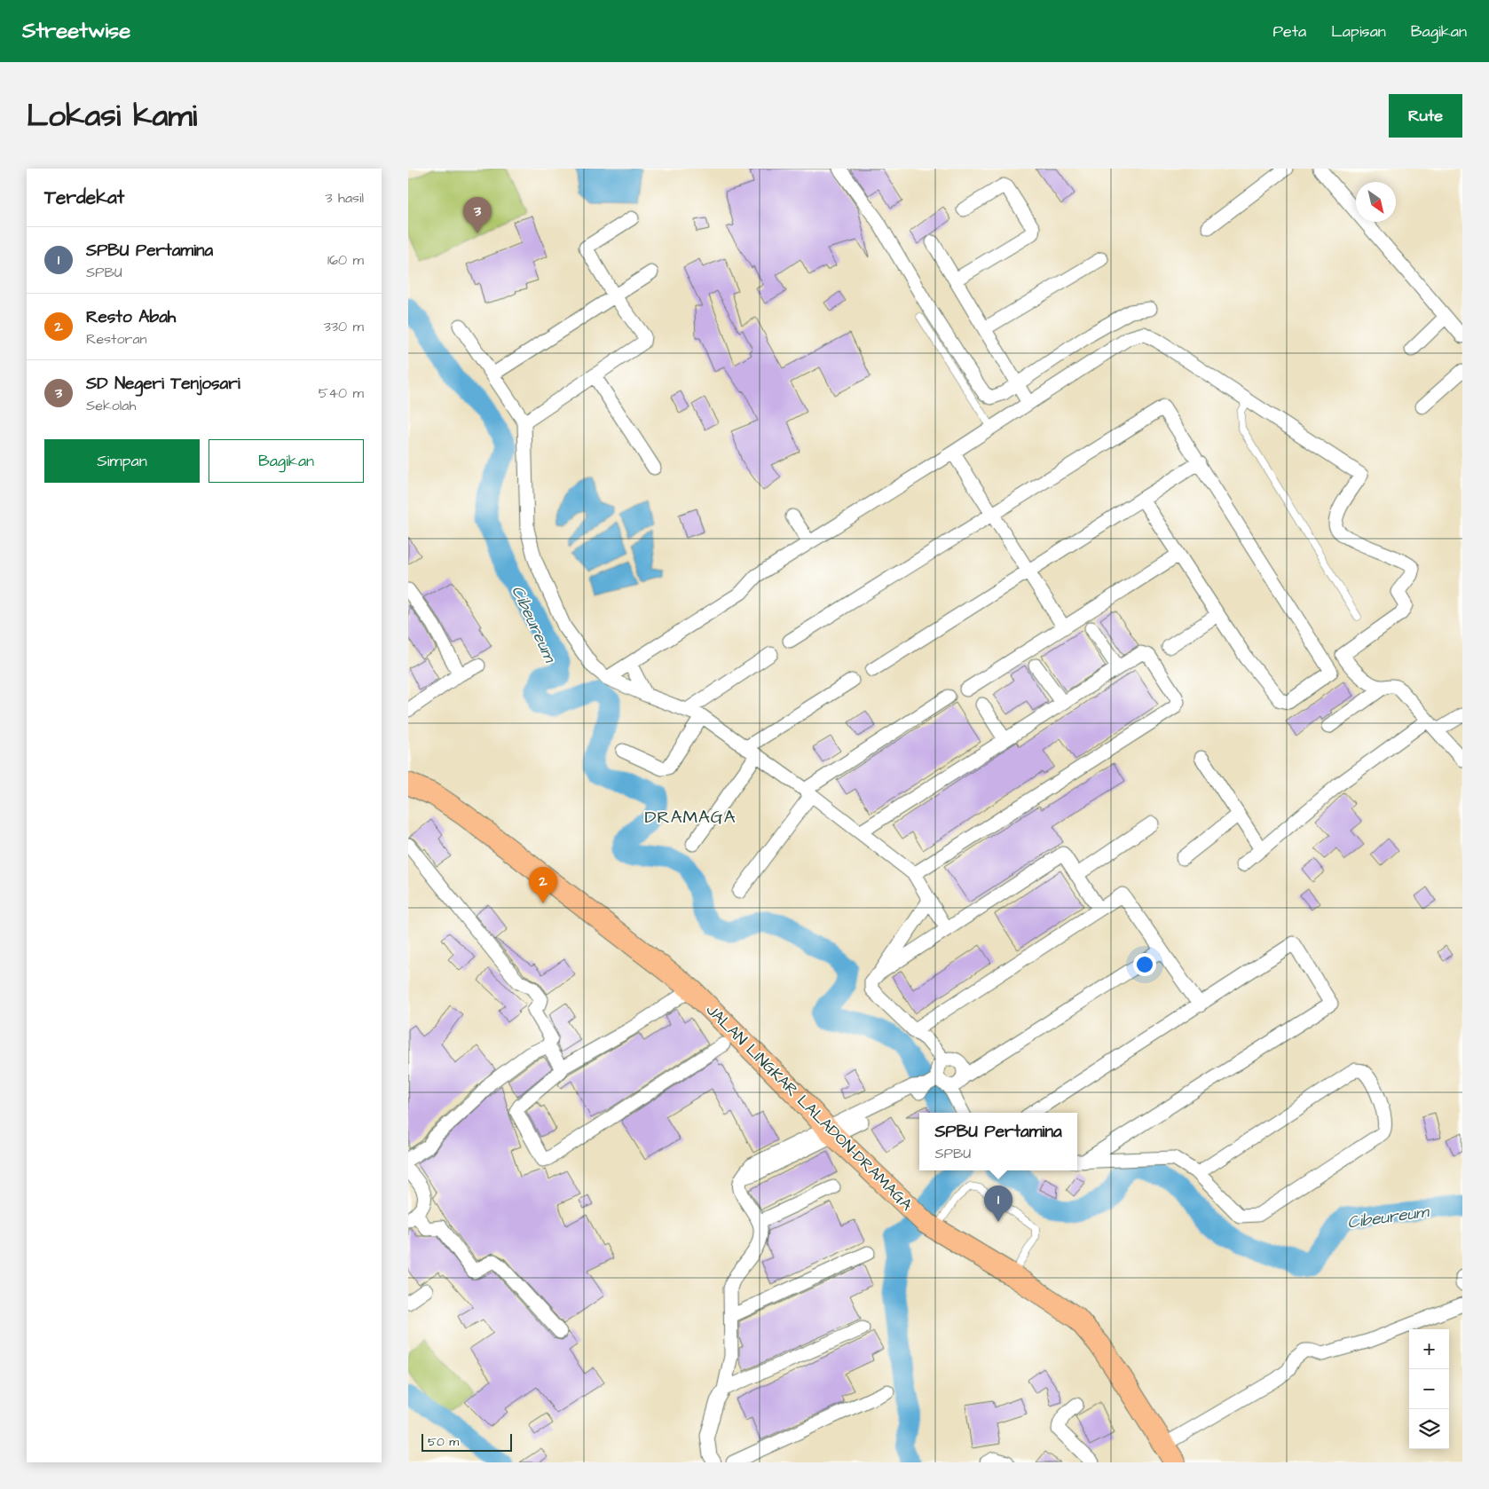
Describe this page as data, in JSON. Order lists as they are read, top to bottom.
{
  "streets": {
    "main road": ["JALAN LINGKAR LALADON-DRAMAGA"]
  },
  "districts": ["DRAMAGA"],
  "water": ["Cibeureum"],
  "scale_bar": "50 m",
  "north": "bottom right",
  "page": {
    "header": "Streetwise",
    "nav": ["Peta", "Lapisan", "Bagikan"],
    "title": "Lokasi kami",
    "buttons": [
      "Rute",
      ["Simpan", "Bagikan"]
    ],
    "heading": ["Terdekat", "3 hasil"],
    "pins": ["3", "2", "1"],
    "list": [
      {
        "mark": "1",
        "name": "SPBU Pertamina",
        "note": "SPBU",
        "value": "160 m"
      },
      {
        "mark": "2",
        "name": "Resto Abah",
        "note": "Restoran",
        "value": "330 m"
      },
      {
        "mark": "3",
        "name": "SD Negeri Tenjosari",
        "note": "Sekolah",
        "value": "540 m"
      }
    ],
    "popup": ["SPBU Pertamina", "SPBU"],
    "map_buttons": ["+", "−"],
    "scale": "50 m"
  }
}
